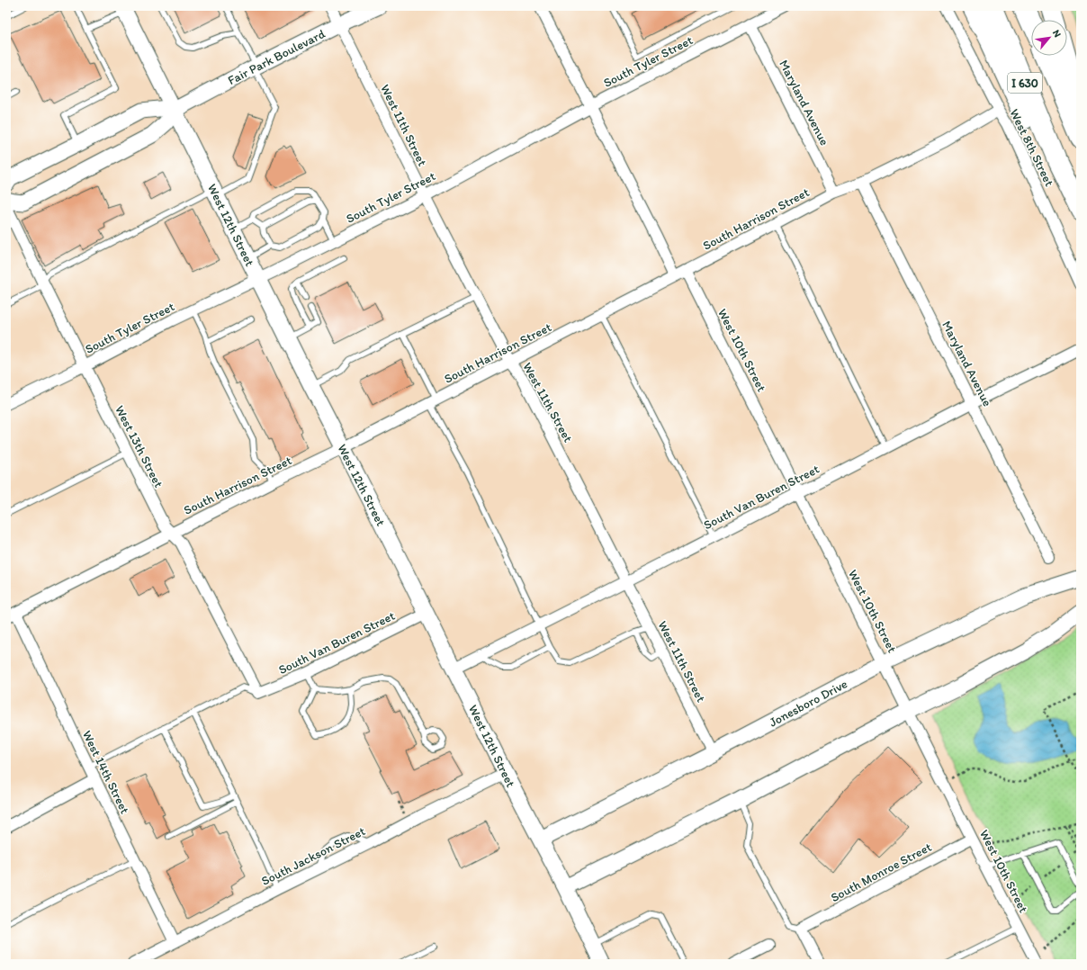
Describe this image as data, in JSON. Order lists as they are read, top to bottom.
{
  "streets": {
    "highway": ["I 630"],
    "street": [
      "Fair Park Boulevard",
      "South Tyler Street",
      "Maryland Avenue",
      "West 11th Street",
      "West 8th Street",
      "South Harrison Street",
      "West 12th Street",
      "West 10th Street",
      "West 13th Street",
      "South Van Buren Street",
      "Jonesboro Drive",
      "West 14th Street",
      "South Jackson Street",
      "South Monroe Street"
    ]
  },
  "crossings": [
    ["Fair Park Boulevard", "West 11th Street"],
    ["Fair Park Boulevard", "West 12th Street"],
    ["South Tyler Street", "Maryland Avenue"],
    ["South Tyler Street", "West 11th Street"],
    ["South Tyler Street", "West 12th Street"],
    ["South Tyler Street", "West 13th Street"],
    ["Maryland Avenue", "South Harrison Street"],
    ["Maryland Avenue", "South Van Buren Street"],
    ["West 11th Street", "South Harrison Street"],
    ["West 11th Street", "South Van Buren Street"],
    ["West 11th Street", "Jonesboro Drive"],
    ["West 8th Street", "South Harrison Street"],
    ["South Harrison Street", "West 12th Street"],
    ["South Harrison Street", "West 10th Street"],
    ["South Harrison Street", "West 13th Street"],
    ["South Harrison Street", "West 14th Street"],
    ["West 12th Street", "South Van Buren Street"],
    ["West 12th Street", "Jonesboro Drive"],
    ["West 12th Street", "South Jackson Street"],
    ["West 10th Street", "South Van Buren Street"],
    ["West 10th Street", "Jonesboro Drive"],
    ["West 10th Street", "South Monroe Street"],
    ["West 13th Street", "South Van Buren Street"],
    ["West 14th Street", "South Jackson Street"]
  ],
  "north": "top right"
}
